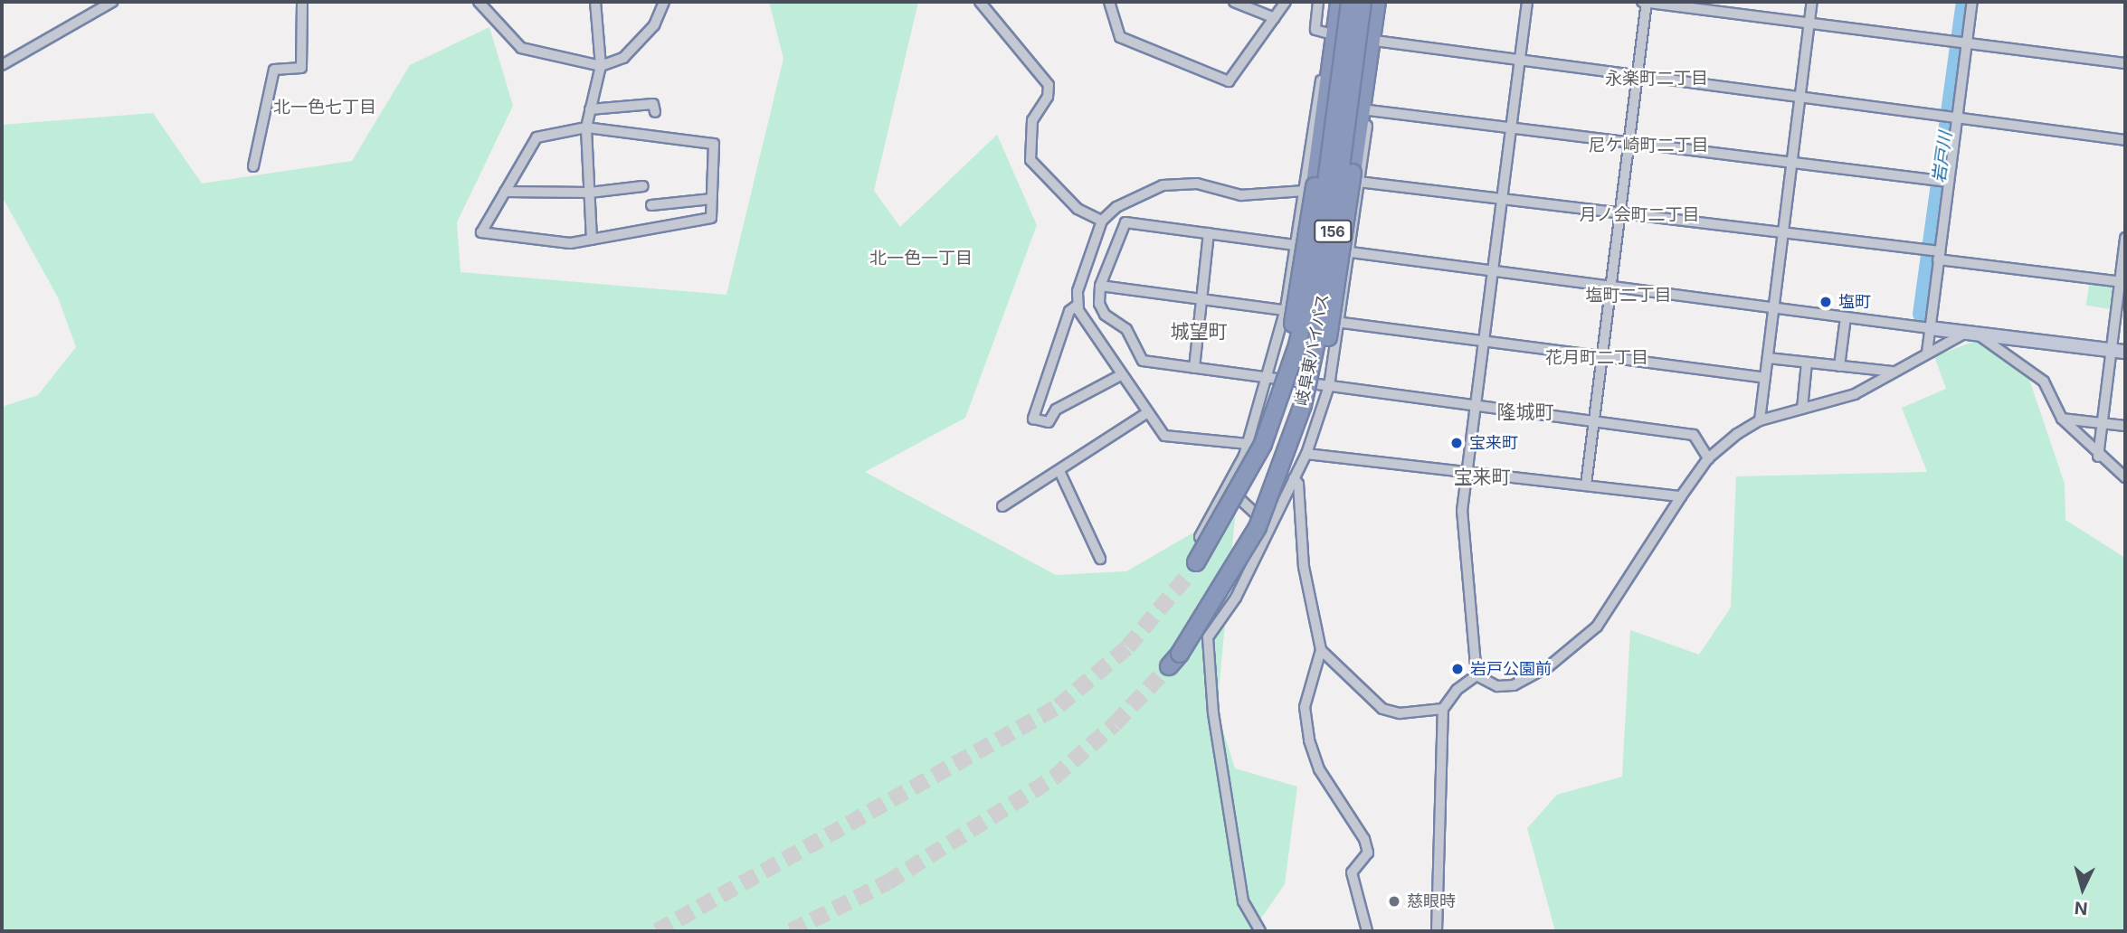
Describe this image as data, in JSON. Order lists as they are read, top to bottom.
{
  "streets": {
    "highway": ["156", "岐阜東バイパス"]
  },
  "crossings": [
    ["156", "岐阜東バイパス"]
  ],
  "districts": [
    "永楽町二丁目",
    "北一色七丁目",
    "尼ケ崎町二丁目",
    "月ノ会町二丁目",
    "北一色一丁目",
    "塩町二丁目",
    "城望町",
    "花月町二丁目",
    "隆城町",
    "宝来町"
  ],
  "water": ["岩戸川"],
  "places": [
    "塩町",
    "宝来町",
    "岩戸公園前",
    "慈眼時"
  ],
  "north": "bottom"
}
